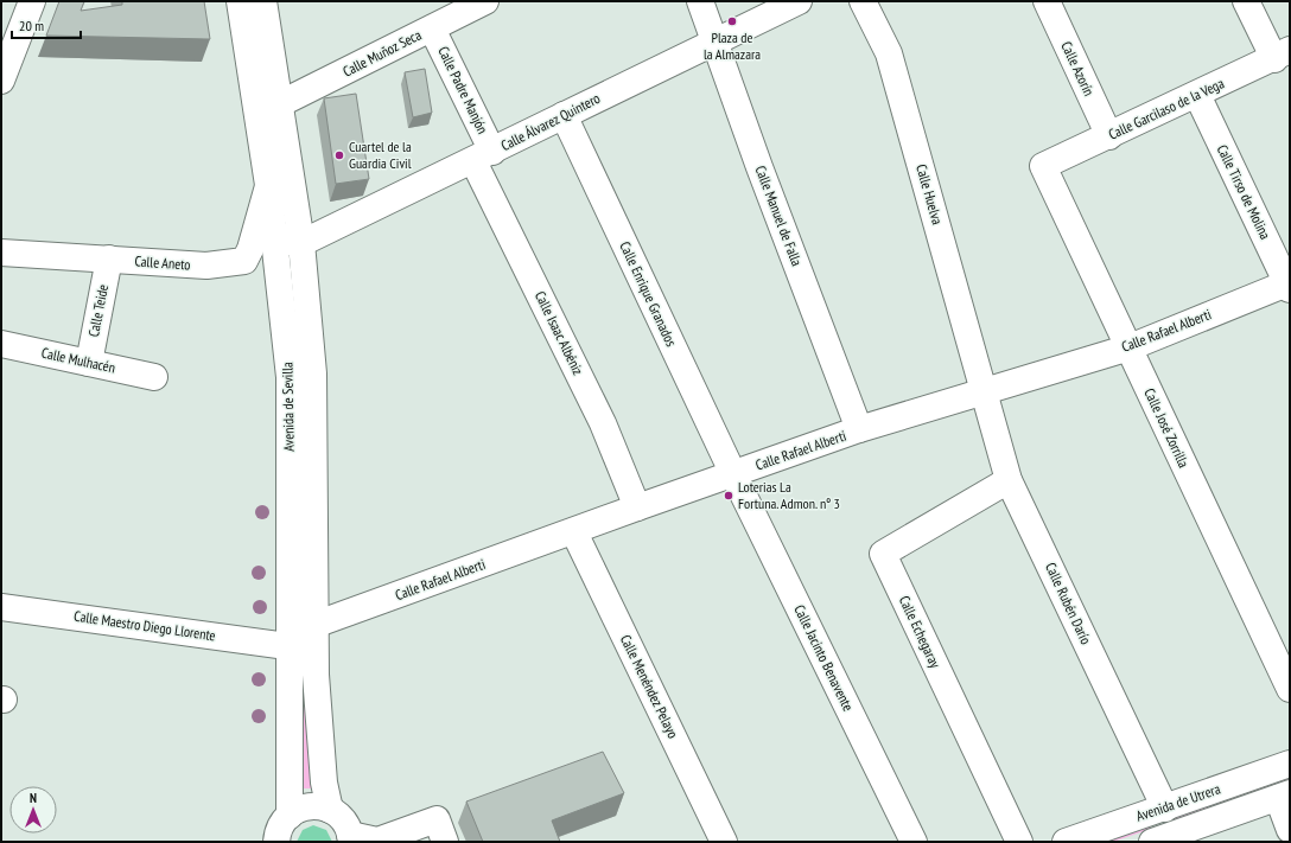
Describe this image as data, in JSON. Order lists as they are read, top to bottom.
{
  "streets": {
    "street": [
      "Calle Muñoz Seca",
      "Calle Azorín",
      "Calle Padre Manjón",
      "Calle Garcilaso de la Vega",
      "Calle Álvarez Quintero",
      "Calle Tirso de Molina",
      "Calle Huelva",
      "Calle Manuel de Falla",
      "Calle Aneto",
      "Calle Enrique Granados",
      "Calle Teide",
      "Calle Rafael Alberti",
      "Calle Isaac Albéniz",
      "Calle Mulhacén",
      "Avenida de Sevilla",
      "Calle José Zorrilla",
      "Calle Rubén Darío",
      "Calle Maestro Diego Llorente",
      "Calle Echegaray",
      "Calle Jacinto Benavente",
      "Calle Menéndez Pelayo",
      "Avenida de Utrera"
    ]
  },
  "crossings": [
    ["Calle Muñoz Seca", "Calle Padre Manjón"],
    ["Calle Muñoz Seca", "Avenida de Sevilla"],
    ["Calle Azorín", "Calle Garcilaso de la Vega"],
    ["Calle Padre Manjón", "Calle Álvarez Quintero"],
    ["Calle Padre Manjón", "Calle Isaac Albéniz"],
    ["Calle Garcilaso de la Vega", "Calle Tirso de Molina"],
    ["Calle Garcilaso de la Vega", "Calle José Zorrilla"],
    ["Calle Álvarez Quintero", "Calle Manuel de Falla"],
    ["Calle Álvarez Quintero", "Calle Enrique Granados"],
    ["Calle Álvarez Quintero", "Calle Isaac Albéniz"],
    ["Calle Álvarez Quintero", "Avenida de Sevilla"],
    ["Calle Tirso de Molina", "Calle Rafael Alberti"],
    ["Calle Huelva", "Calle Rafael Alberti"],
    ["Calle Huelva", "Calle Rubén Darío"],
    ["Calle Manuel de Falla", "Calle Rafael Alberti"],
    ["Calle Aneto", "Calle Teide"],
    ["Calle Aneto", "Avenida de Sevilla"],
    ["Calle Enrique Granados", "Calle Rafael Alberti"],
    ["Calle Enrique Granados", "Calle Jacinto Benavente"],
    ["Calle Teide", "Calle Mulhacén"],
    ["Calle Rafael Alberti", "Calle Isaac Albéniz"],
    ["Calle Rafael Alberti", "Avenida de Sevilla"],
    ["Calle Rafael Alberti", "Calle José Zorrilla"],
    ["Calle Rafael Alberti", "Calle Rubén Darío"],
    ["Calle Rafael Alberti", "Calle Jacinto Benavente"],
    ["Calle Rafael Alberti", "Calle Menéndez Pelayo"],
    ["Avenida de Sevilla", "Calle Maestro Diego Llorente"],
    ["Calle Rubén Darío", "Calle Echegaray"],
    ["Calle Rubén Darío", "Avenida de Utrera"]
  ],
  "places": ["Plaza de la Almazara", "Cuartel de la Guardia Civil", "Loterias La Fortuna. Admon. nº 3"],
  "scale_bar": "20 m",
  "north": "top"
}
